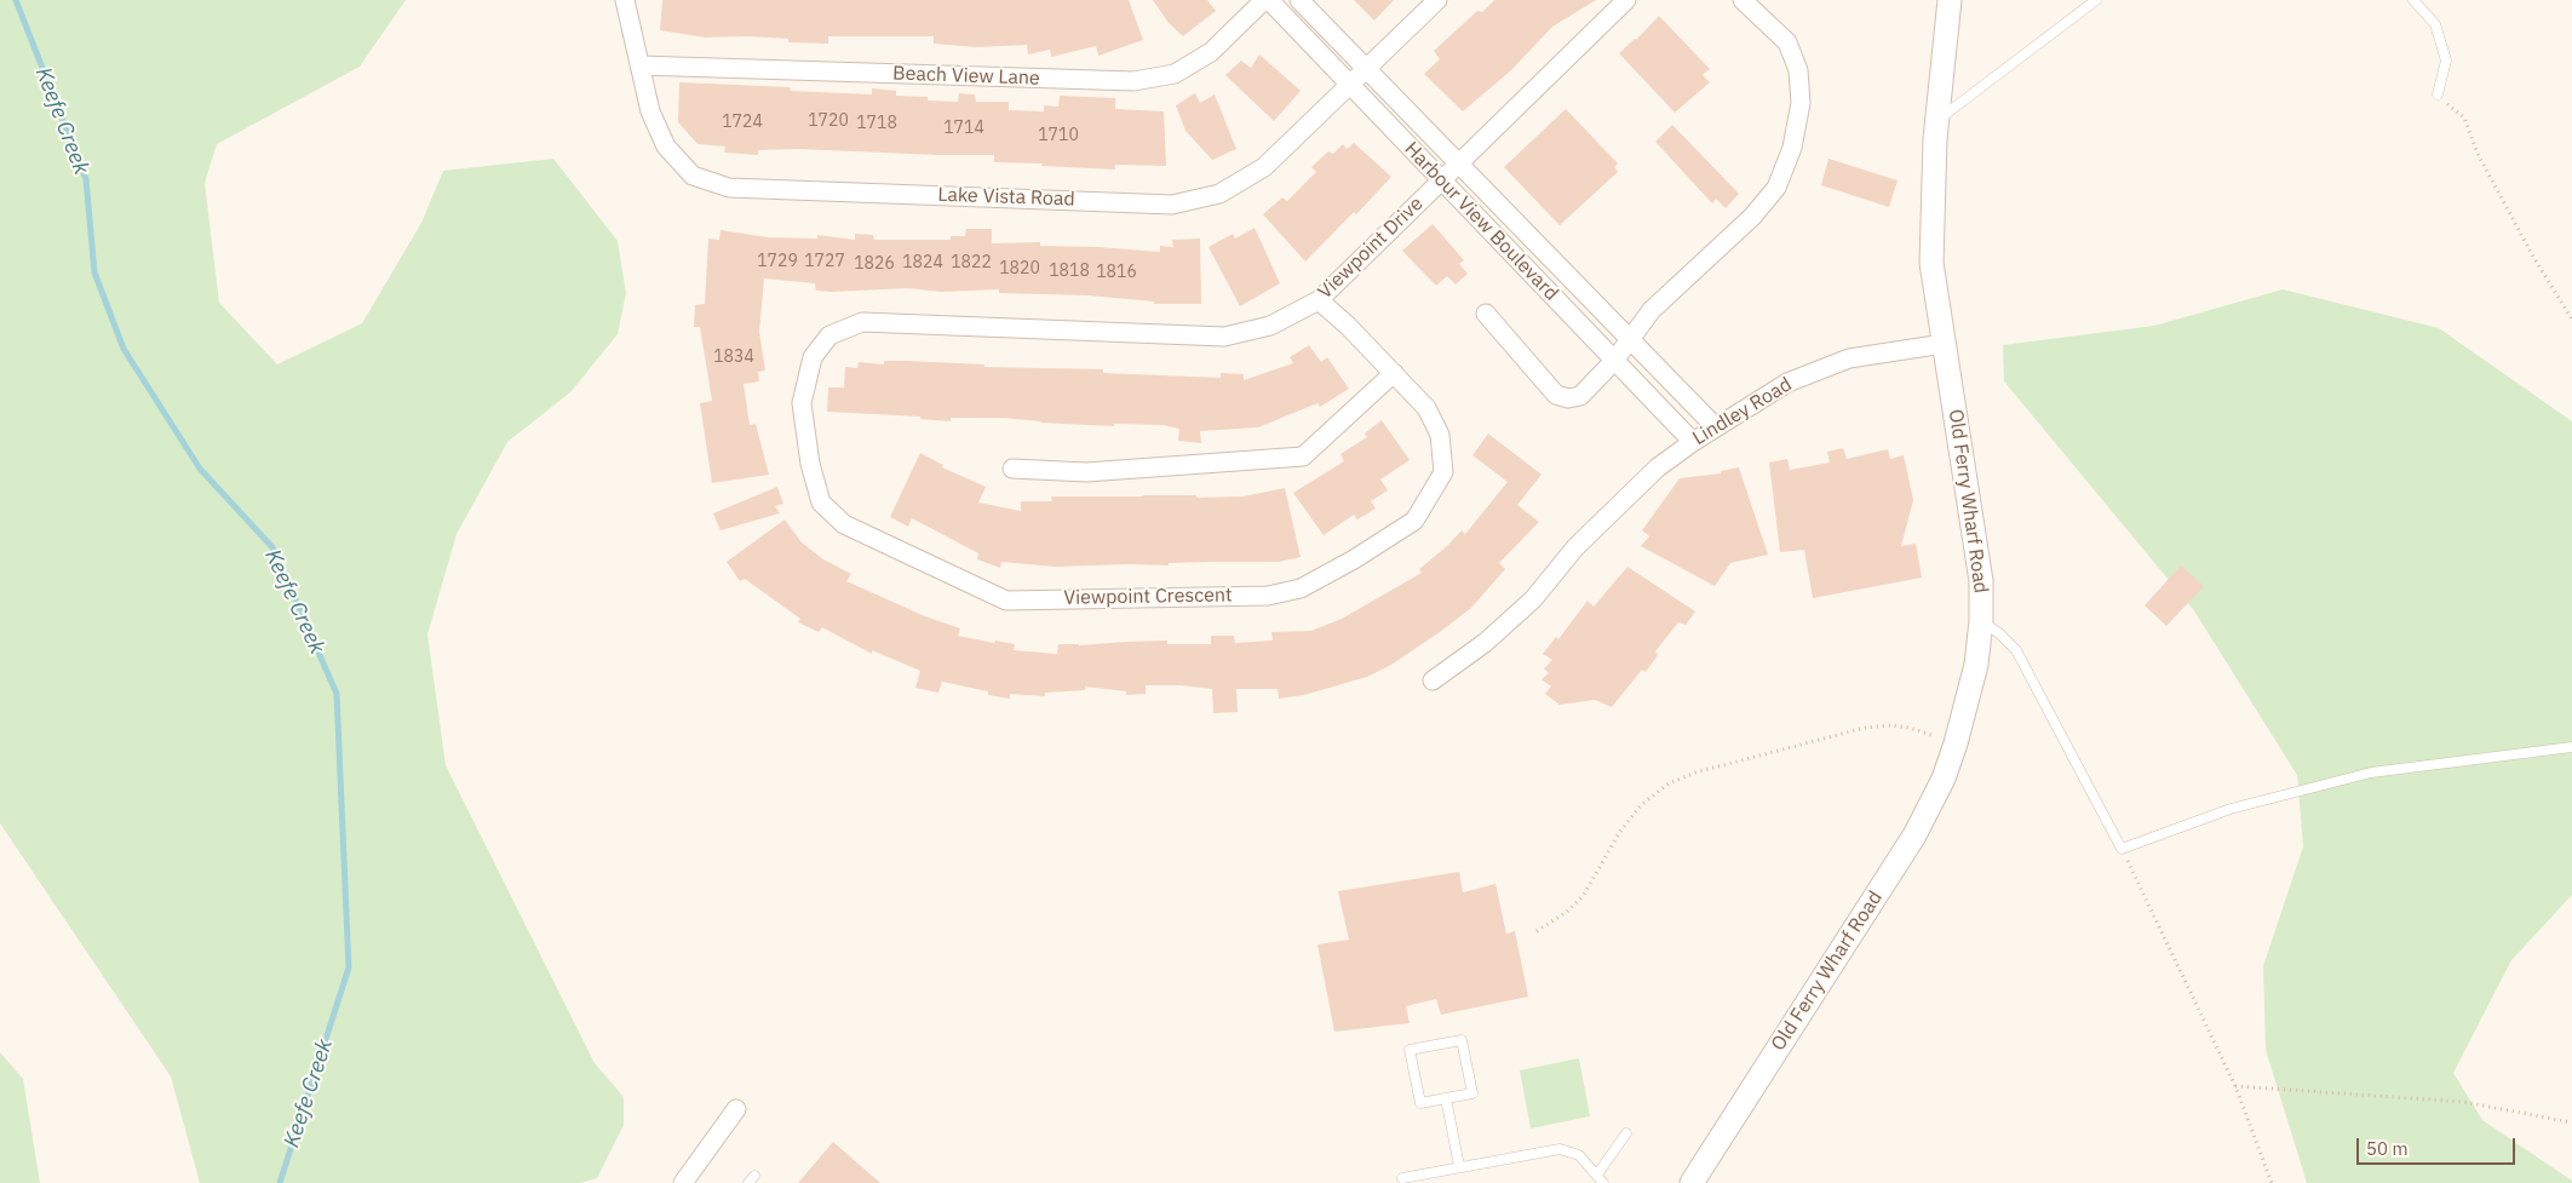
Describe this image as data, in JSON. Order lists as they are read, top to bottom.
{
  "streets": {
    "street": [
      "Beach View Lane",
      "Lake Vista Road",
      "Harbour View Boulevard",
      "Viewpoint Drive",
      "Lindley Road",
      "Old Ferry Wharf Road",
      "Viewpoint Crescent"
    ]
  },
  "crossings": [
    ["Beach View Lane", "Lake Vista Road"],
    ["Beach View Lane", "Harbour View Boulevard"],
    ["Lake Vista Road", "Harbour View Boulevard"],
    ["Harbour View Boulevard", "Viewpoint Drive"],
    ["Harbour View Boulevard", "Lindley Road"],
    ["Viewpoint Drive", "Viewpoint Crescent"],
    ["Lindley Road", "Old Ferry Wharf Road"]
  ],
  "water": ["Keefe Creek"],
  "house_numbers": [
    "1720",
    "1724",
    "1718",
    "1714",
    "1710",
    "1729",
    "1727",
    "1824",
    "1822",
    "1826",
    "1820",
    "1818",
    "1816",
    "1834"
  ],
  "scale_bar": "50 m"
}
